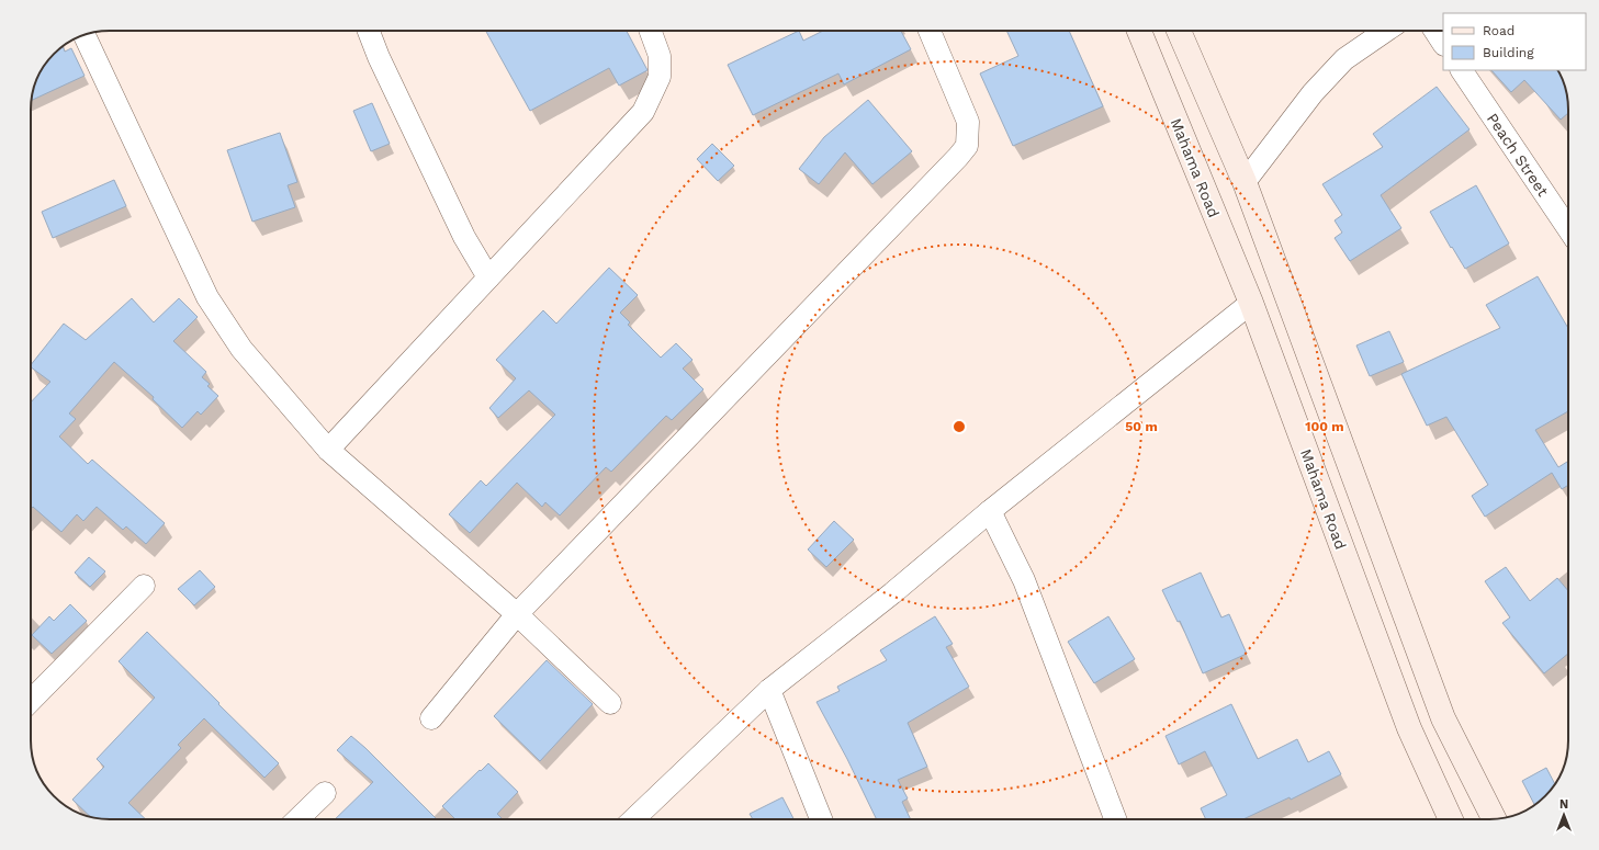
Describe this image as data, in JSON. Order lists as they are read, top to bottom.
{
  "streets": {
    "street": ["Peach Street", "Mahama Road"]
  },
  "legend": ["Road", "Building"],
  "north": "top",
  "rings": ["50 m", "100 m"]
}
